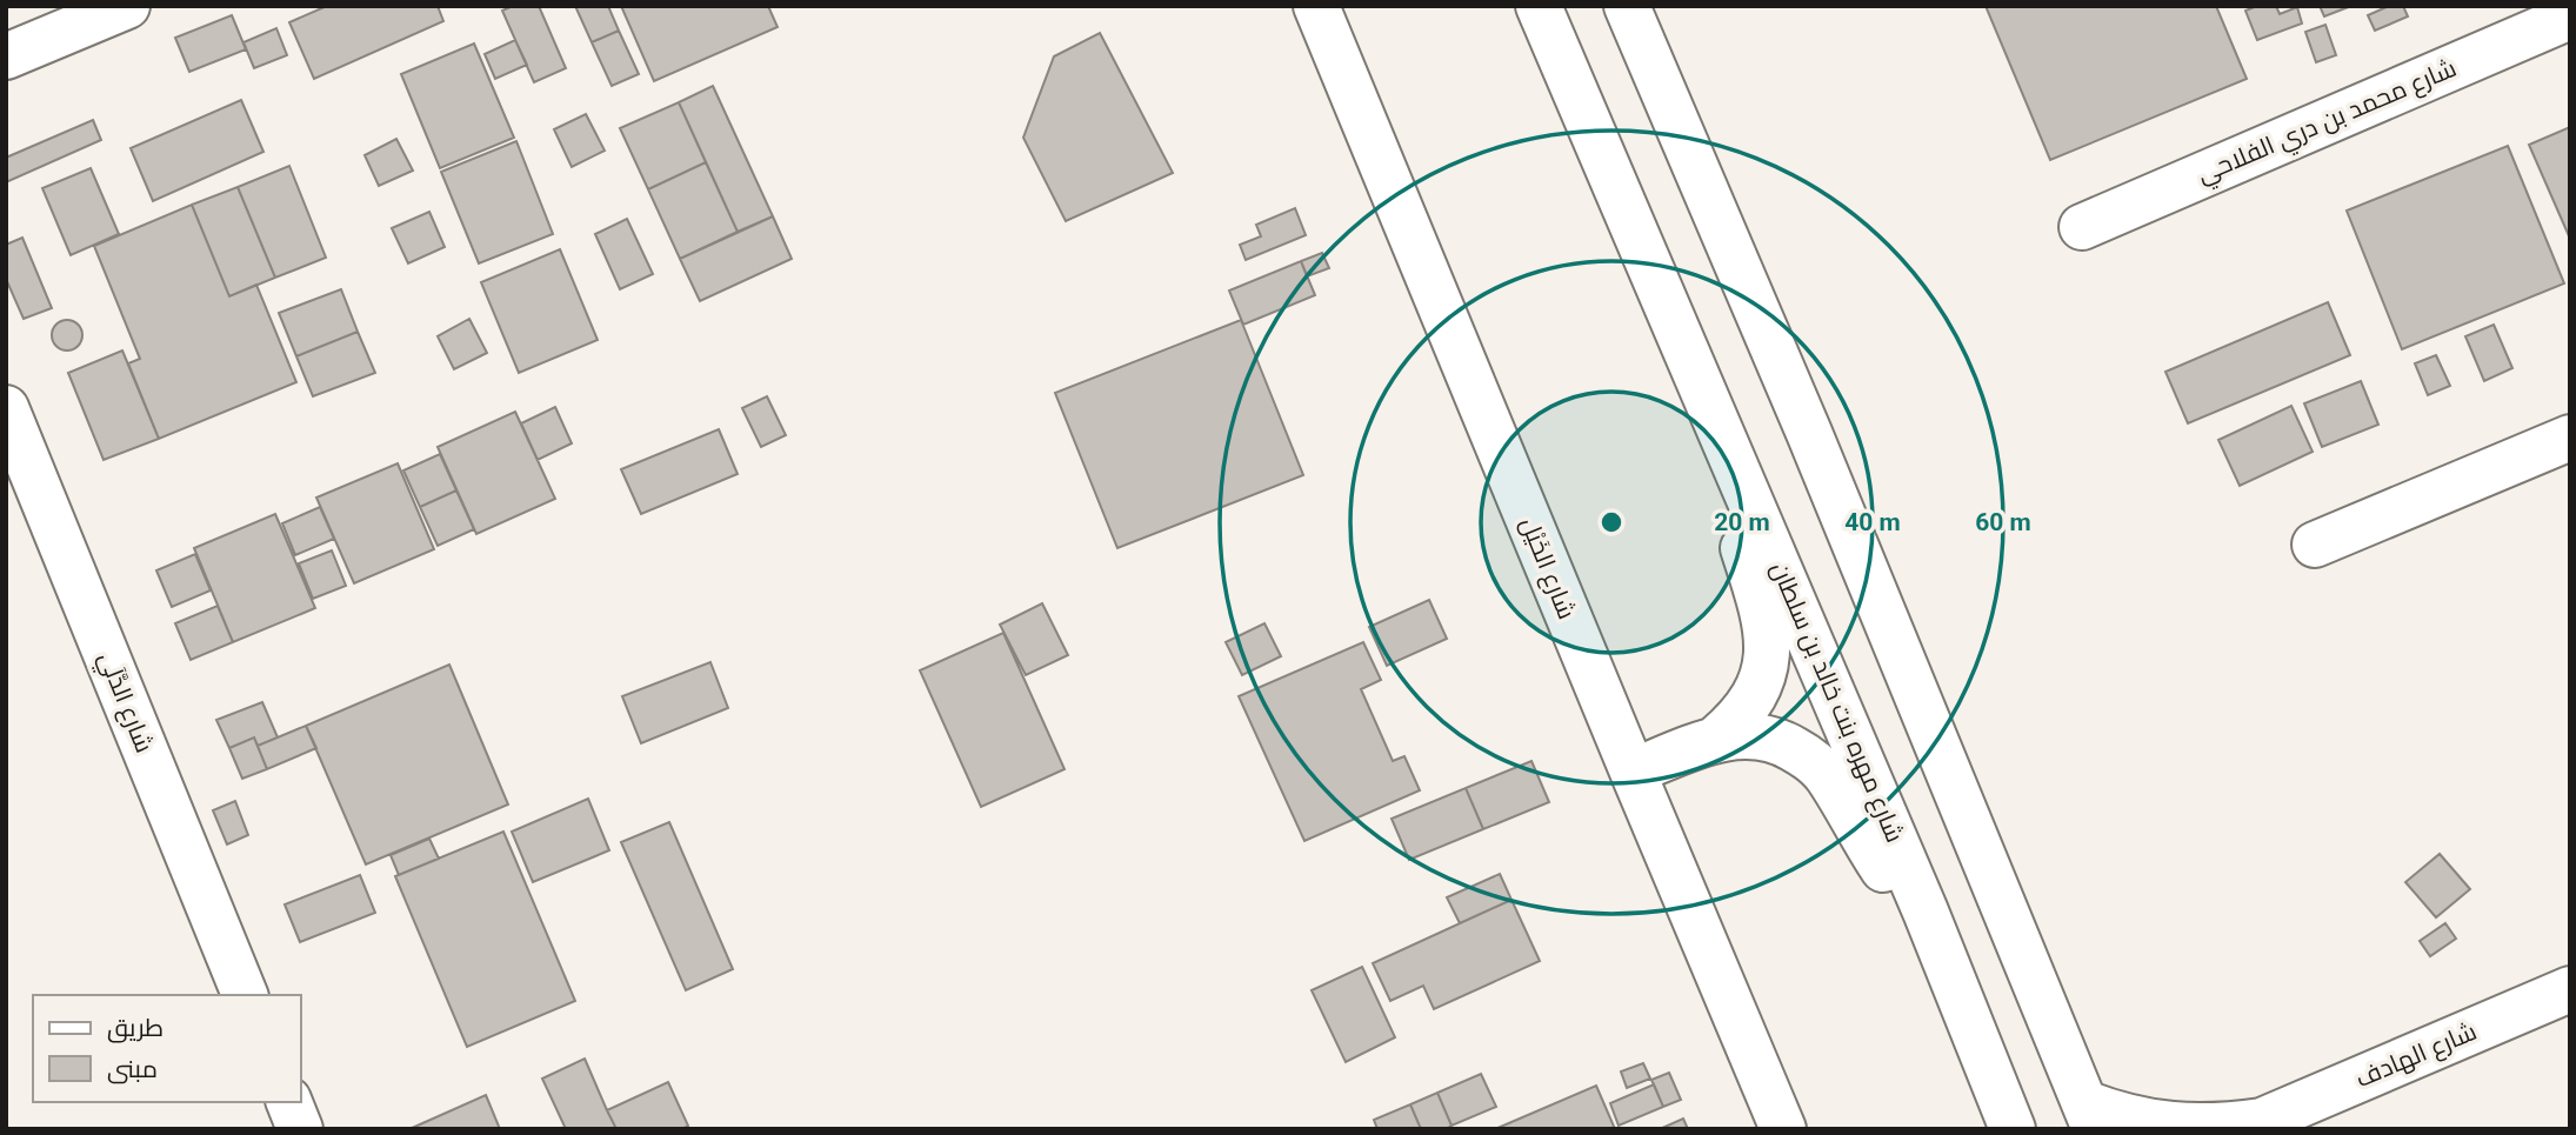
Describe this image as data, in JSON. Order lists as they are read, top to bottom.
{
  "streets": {
    "street": [
      "شارع محمد بن دري الفلاحي",
      "شارع الخَيْل",
      "شارع الدَّلَي",
      "شارع مهره بنت خالد بن سلطان",
      "شارع الهادف"
    ]
  },
  "legend": ["طريق", "مبنى"],
  "rings": ["20 m", "40 m", "60 m"]
}
